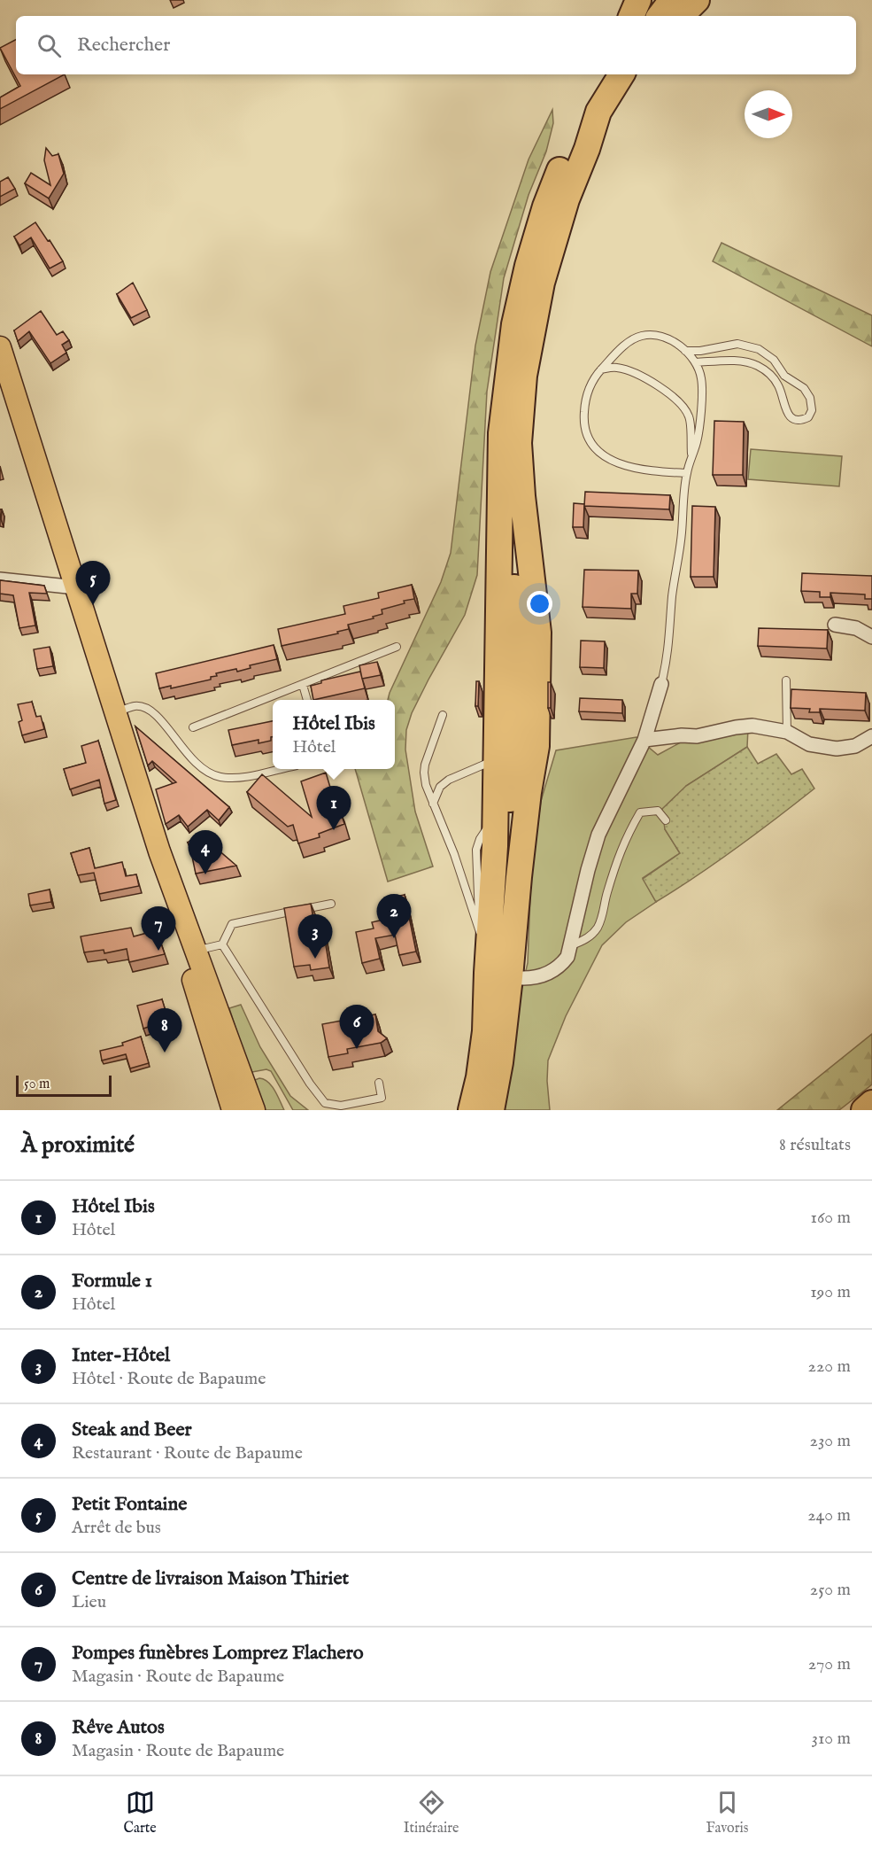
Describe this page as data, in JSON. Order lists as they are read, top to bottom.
{
  "scale_bar": "50 m",
  "north": "right",
  "page": {
    "search": "Rechercher",
    "pins": [
      "5",
      "1",
      "4",
      "2",
      "7",
      "3",
      "6",
      "8"
    ],
    "popup": ["Hôtel Ibis", "Hôtel"],
    "scale": "50 m",
    "heading": ["À proximité", "8 résultats"],
    "list": [
      {
        "mark": "1",
        "name": "Hôtel Ibis",
        "note": "Hôtel",
        "value": "160 m"
      },
      {
        "mark": "2",
        "name": "Formule 1",
        "note": "Hôtel",
        "value": "190 m"
      },
      {
        "mark": "3",
        "name": "Inter-Hôtel",
        "note": "Hôtel · Route de Bapaume",
        "value": "220 m"
      },
      {
        "mark": "4",
        "name": "Steak and Beer",
        "note": "Restaurant · Route de Bapaume",
        "value": "230 m"
      },
      {
        "mark": "5",
        "name": "Petit Fontaine",
        "note": "Arrêt de bus",
        "value": "240 m"
      },
      {
        "mark": "6",
        "name": "Centre de livraison Maison Thiriet",
        "note": "Lieu",
        "value": "250 m"
      },
      {
        "mark": "7",
        "name": "Pompes funèbres Lomprez Flachero",
        "note": "Magasin · Route de Bapaume",
        "value": "270 m"
      },
      {
        "mark": "8",
        "name": "Rêve Autos",
        "note": "Magasin · Route de Bapaume",
        "value": "310 m"
      }
    ],
    "nav": ["Carte", "Itinéraire", "Favoris"]
  }
}
